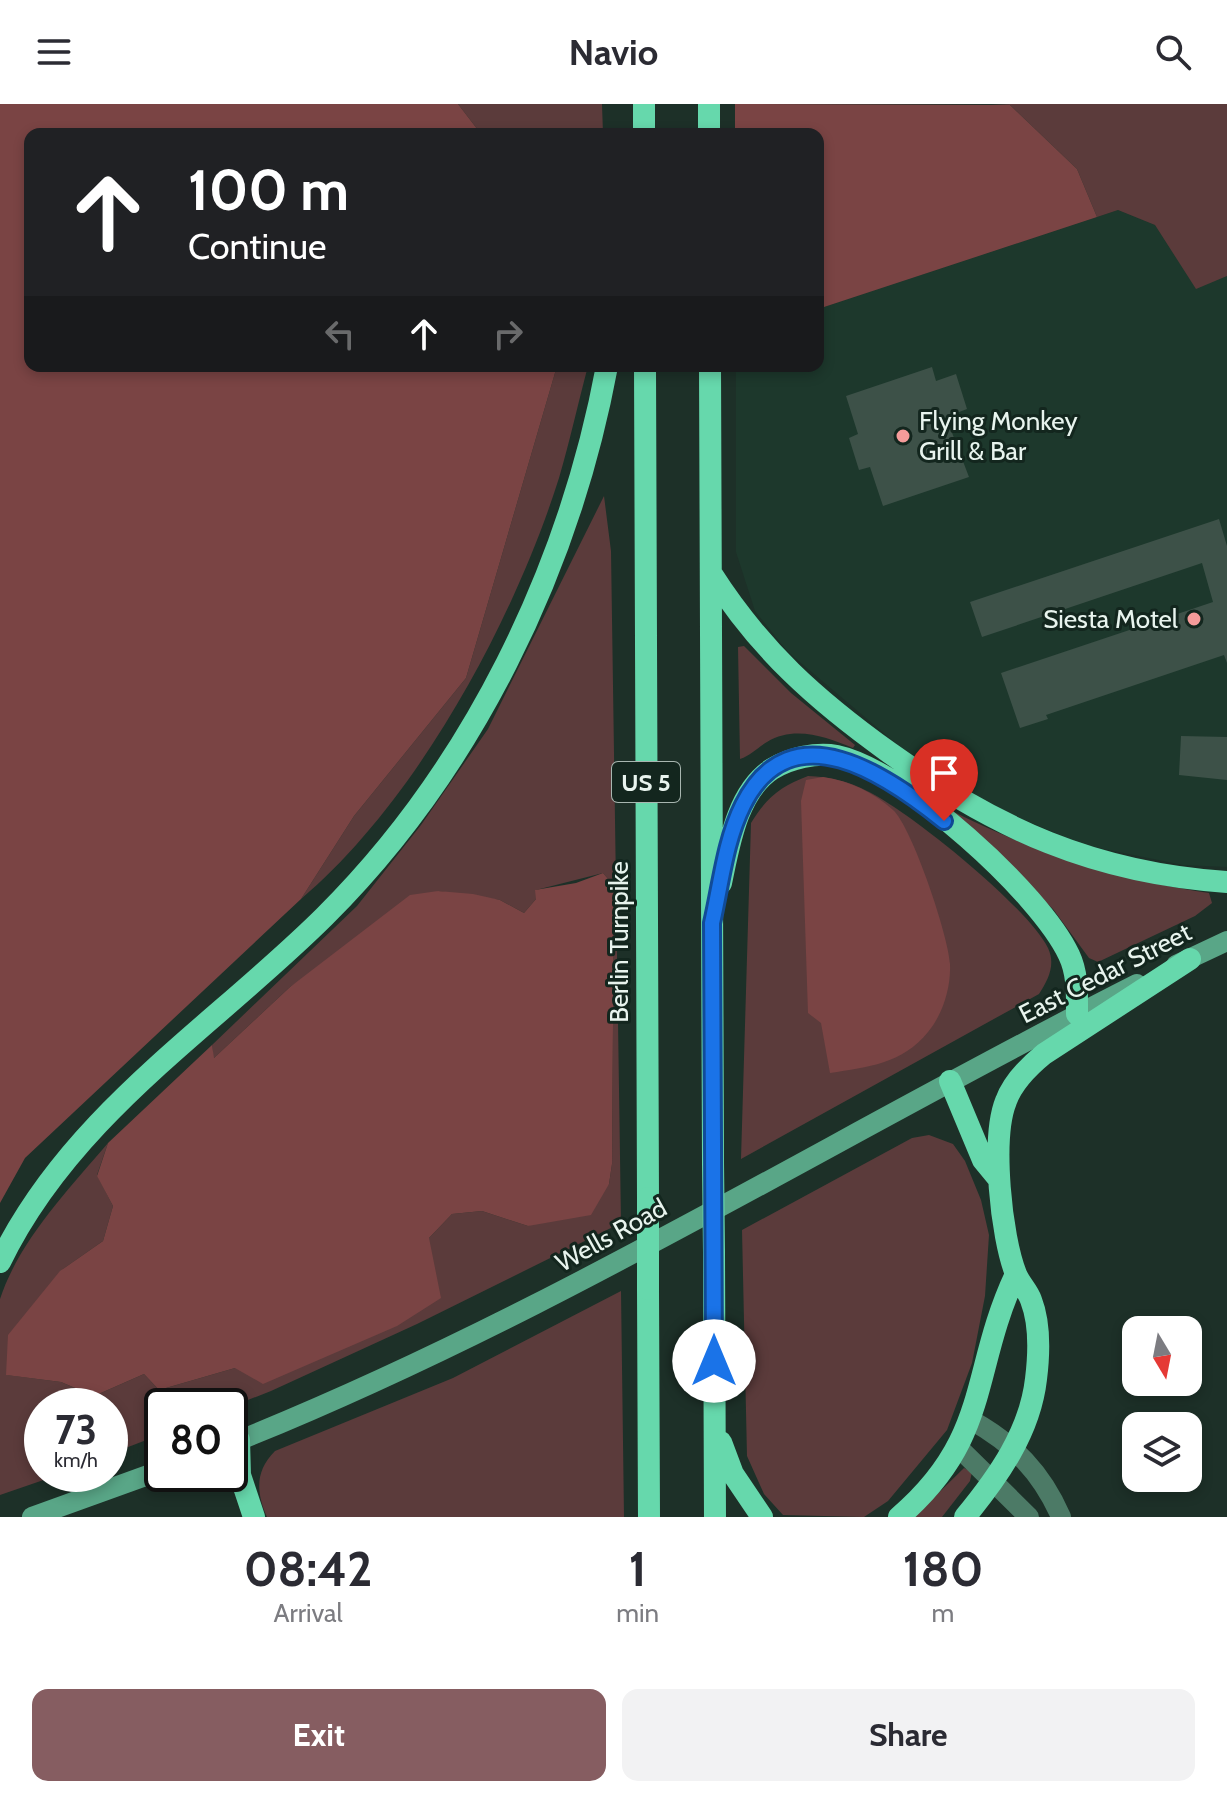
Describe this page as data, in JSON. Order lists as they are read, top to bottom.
{
  "streets": {
    "highway": ["US 5", "Berlin Turnpike"],
    "main road": ["East Cedar Street", "Wells Road"]
  },
  "crossings": [
    ["East Cedar Street", "Wells Road"]
  ],
  "places": ["Flying Monkey Grill & Bar", "Siesta Motel"],
  "north": "bottom",
  "page": {
    "header": "Navio",
    "turn": ["100 m", "Continue"],
    "speed": "73 km/h",
    "limit": "80",
    "eta": [
      "08:42",
      "Arrival",
      "1",
      "min",
      "180",
      "m"
    ],
    "buttons": ["Exit", "Share"]
  }
}
